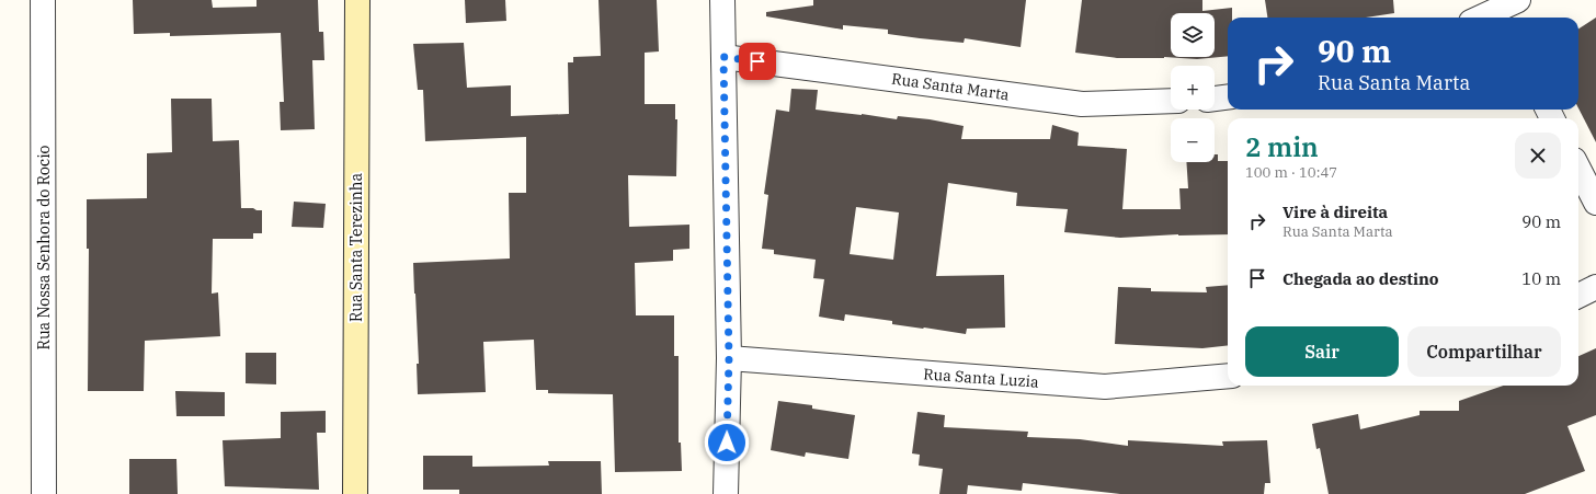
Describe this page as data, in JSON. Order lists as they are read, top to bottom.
{
  "streets": {
    "street": [
      "Rua Santa Marta",
      "Rua Nossa Senhora do Rocio",
      "Rua Santa Terezinha",
      "Rua Santa Luzia"
    ]
  },
  "page": {
    "map_buttons": ["+", "−"],
    "turn": ["90 m", "Rua Santa Marta"],
    "heading": ["2 min", "100 m · 10:47"],
    "list": [
      {
        "name": "Vire à direita",
        "note": "Rua Santa Marta",
        "value": "90 m"
      },
      {
        "name": "Chegada ao destino",
        "value": "10 m"
      }
    ],
    "buttons": ["Sair", "Compartilhar"]
  }
}
